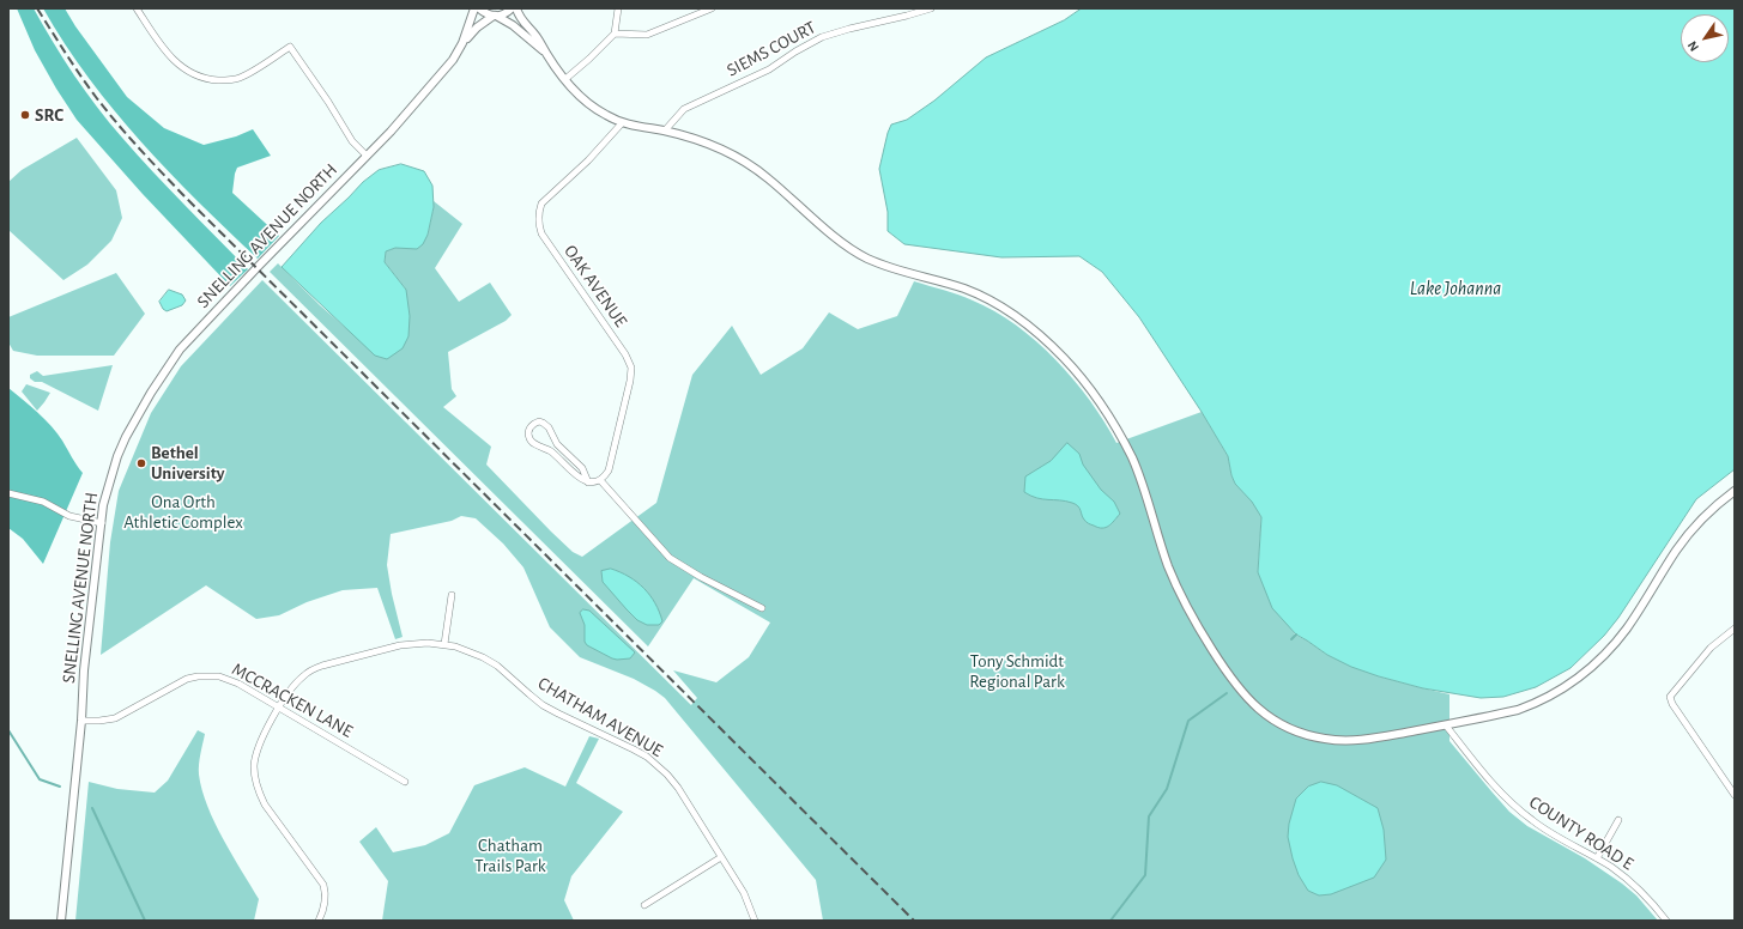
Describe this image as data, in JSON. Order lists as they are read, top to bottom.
{
  "streets": {
    "street": [
      "SIEMS COURT",
      "SNELLING AVENUE NORTH",
      "OAK AVENUE",
      "MCCRACKEN LANE",
      "CHATHAM AVENUE",
      "COUNTY ROAD E"
    ]
  },
  "crossings": [
    ["SNELLING AVENUE NORTH", "MCCRACKEN LANE"],
    ["MCCRACKEN LANE", "CHATHAM AVENUE"]
  ],
  "water": ["Lake Johanna"],
  "parks": ["Ona Orth Athletic Complex", "Tony Schmidt Regional Park", "Chatham Trails Park"],
  "places": ["SRC", "Bethel University"],
  "north": "bottom left"
}
